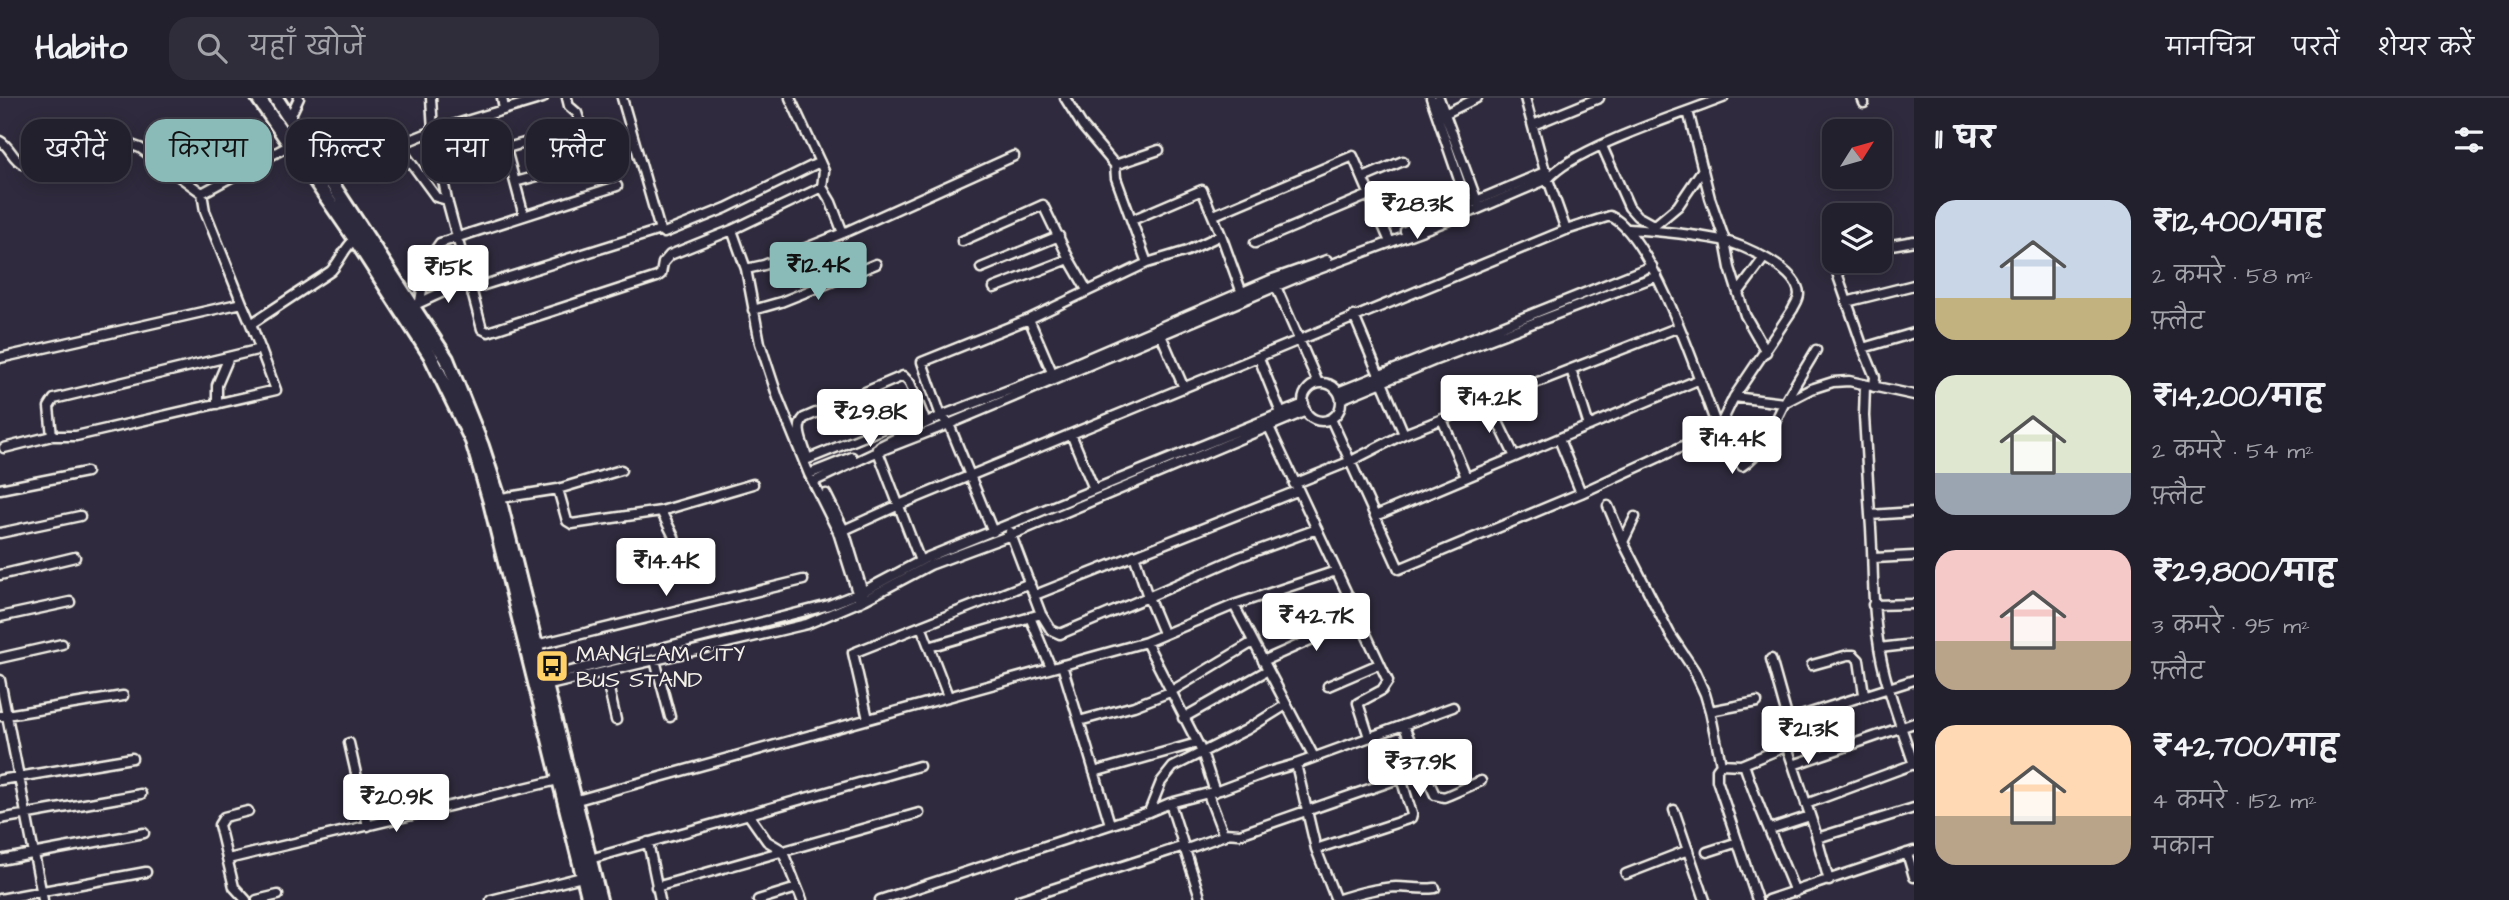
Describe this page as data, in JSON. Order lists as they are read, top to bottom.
{
  "places": {
    "bus stop": ["MANGLAM CITY BUS STAND"]
  },
  "north": "top right",
  "page": {
    "header": "Habito",
    "search": "यहाँ खोजें",
    "nav": ["मानचित्र", "परतें", "शेयर करें"],
    "heading": "11 घर",
    "chip": [
      "खरीदें",
      "किराया",
      "फ़िल्टर",
      "नया",
      "फ़्लैट"
    ],
    "price": [
      "₹28.3K",
      "₹12.4K",
      "₹15K",
      "₹14.2K",
      "₹29.8K",
      "₹14.4K",
      "₹14.4K",
      "₹42.7K",
      "₹21.3K",
      "₹37.9K",
      "₹20.9K"
    ],
    "list": [
      {
        "name": "₹12,400/माह",
        "note": "2 कमरे · 58 m² · फ़्लैट"
      },
      {
        "name": "₹14,200/माह",
        "note": "2 कमरे · 54 m² · फ़्लैट"
      },
      {
        "name": "₹29,800/माह",
        "note": "3 कमरे · 95 m² · फ़्लैट"
      },
      {
        "name": "₹42,700/माह",
        "note": "4 कमरे · 152 m² · मकान"
      }
    ]
  }
}
